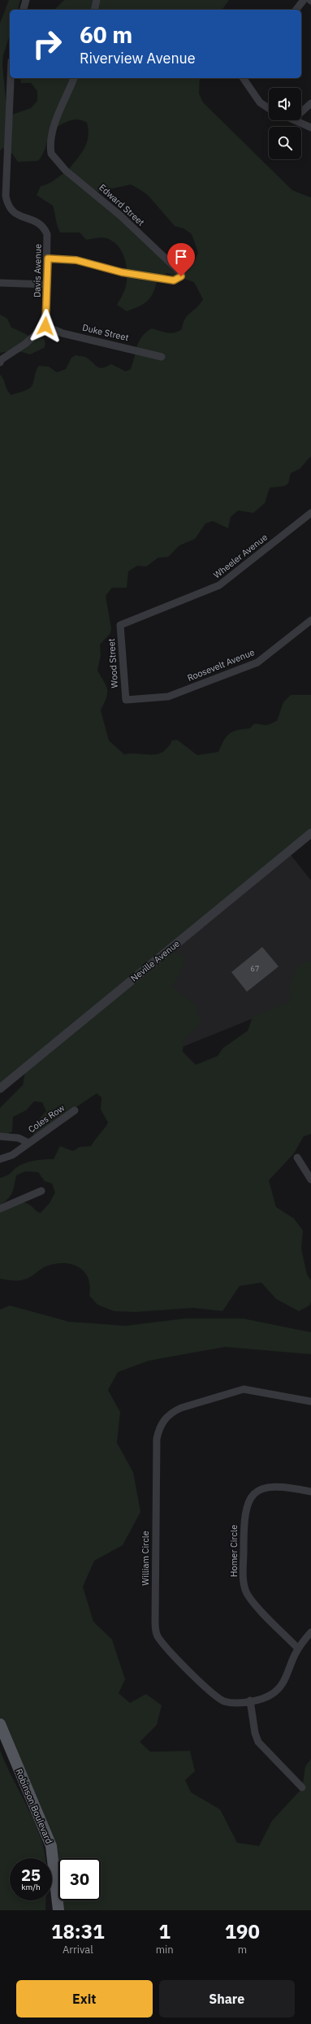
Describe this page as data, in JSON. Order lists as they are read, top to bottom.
{
  "streets": {
    "main road": ["Robinson Boulevard"],
    "street": [
      "Edward Street",
      "Davis Avenue",
      "Duke Street",
      "Wheeler Avenue",
      "Wood Street",
      "Roosevelt Avenue",
      "Neville Avenue",
      "Coles Row",
      "Homer Circle",
      "William Circle"
    ]
  },
  "crossings": [
    ["Edward Street", "Davis Avenue"],
    ["Davis Avenue", "Duke Street"],
    ["Wheeler Avenue", "Wood Street"],
    ["Wood Street", "Roosevelt Avenue"],
    ["Homer Circle", "William Circle"]
  ],
  "house_numbers": ["67"],
  "page": {
    "turn": ["60 m", "Riverview Avenue"],
    "speed": "25 km/h",
    "limit": "30",
    "eta": [
      "18:31",
      "Arrival",
      "1",
      "min",
      "190",
      "m"
    ],
    "buttons": ["Exit", "Share"]
  }
}
